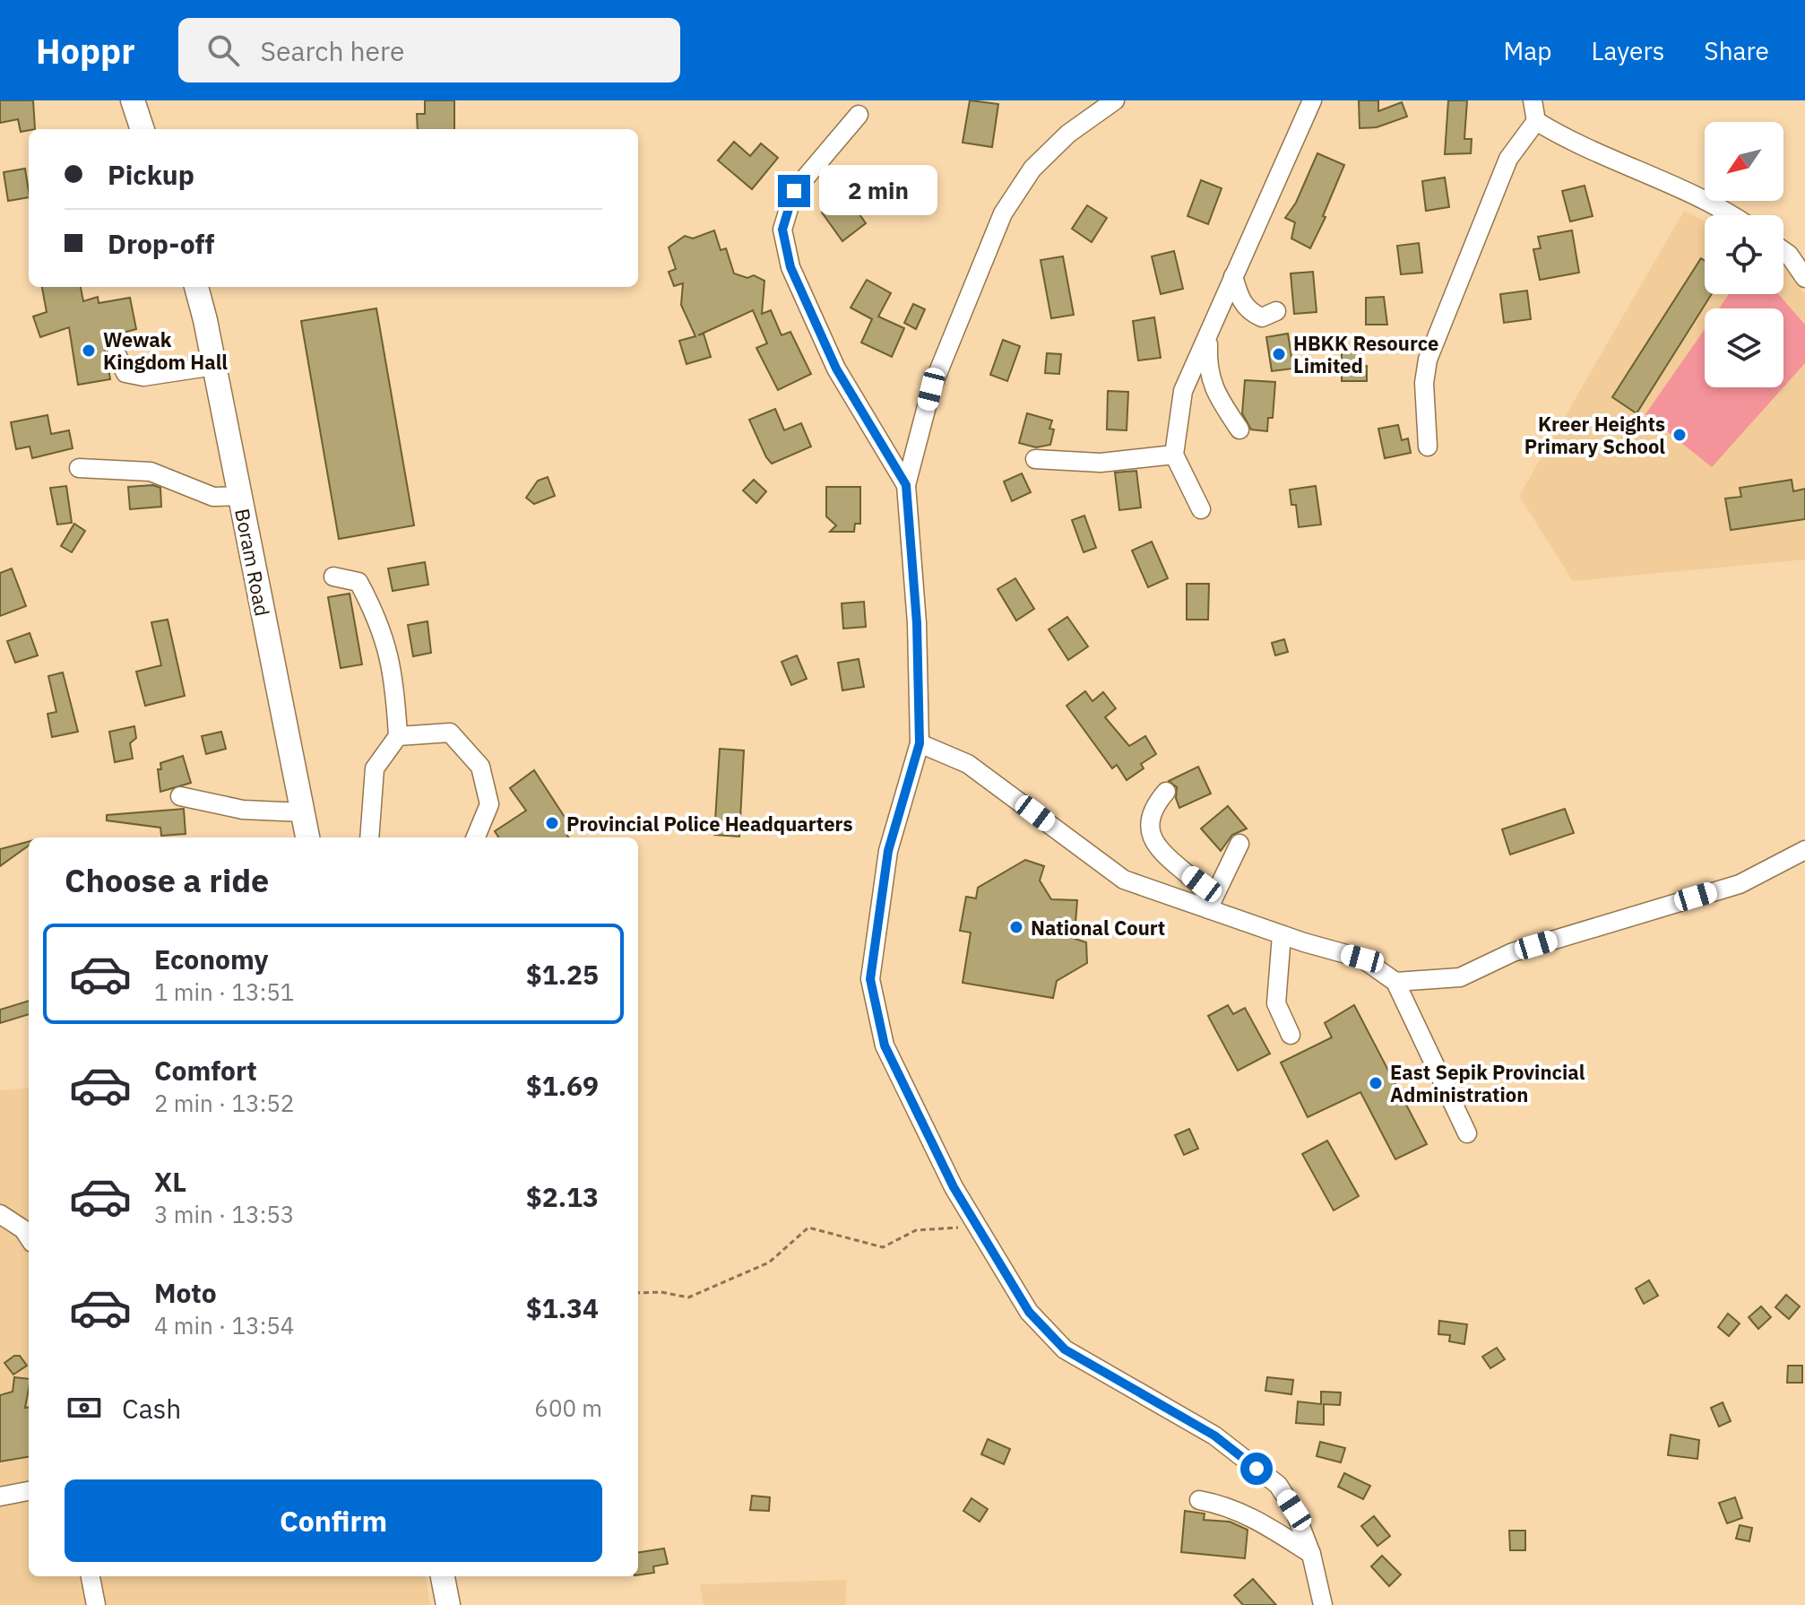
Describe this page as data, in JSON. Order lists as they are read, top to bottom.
{
  "streets": {
    "main road": ["Boram Road"]
  },
  "places": [
    "Wewak Kingdom Hall",
    "HBKK Resource Limited",
    "Kreer Heights Primary School",
    "Provincial Police Headquarters",
    "National Court",
    "East Sepik Provincial Administration"
  ],
  "north": "bottom left",
  "page": {
    "header": "Hoppr",
    "search": "Search here",
    "nav": ["Map", "Layers", "Share"],
    "banner": ["Pickup", "Drop-off"],
    "bubble": "2 min",
    "heading": "Choose a ride",
    "list": [
      {
        "name": "Economy",
        "note": "1 min · 13:51",
        "value": "$1.25"
      },
      {
        "name": "Comfort",
        "note": "2 min · 13:52",
        "value": "$1.69"
      },
      {
        "name": "XL",
        "note": "3 min · 13:53",
        "value": "$2.13"
      },
      {
        "name": "Moto",
        "note": "4 min · 13:54",
        "value": "$1.34"
      }
    ],
    "pay": ["Cash", "600 m"],
    "buttons": "Confirm"
  }
}
